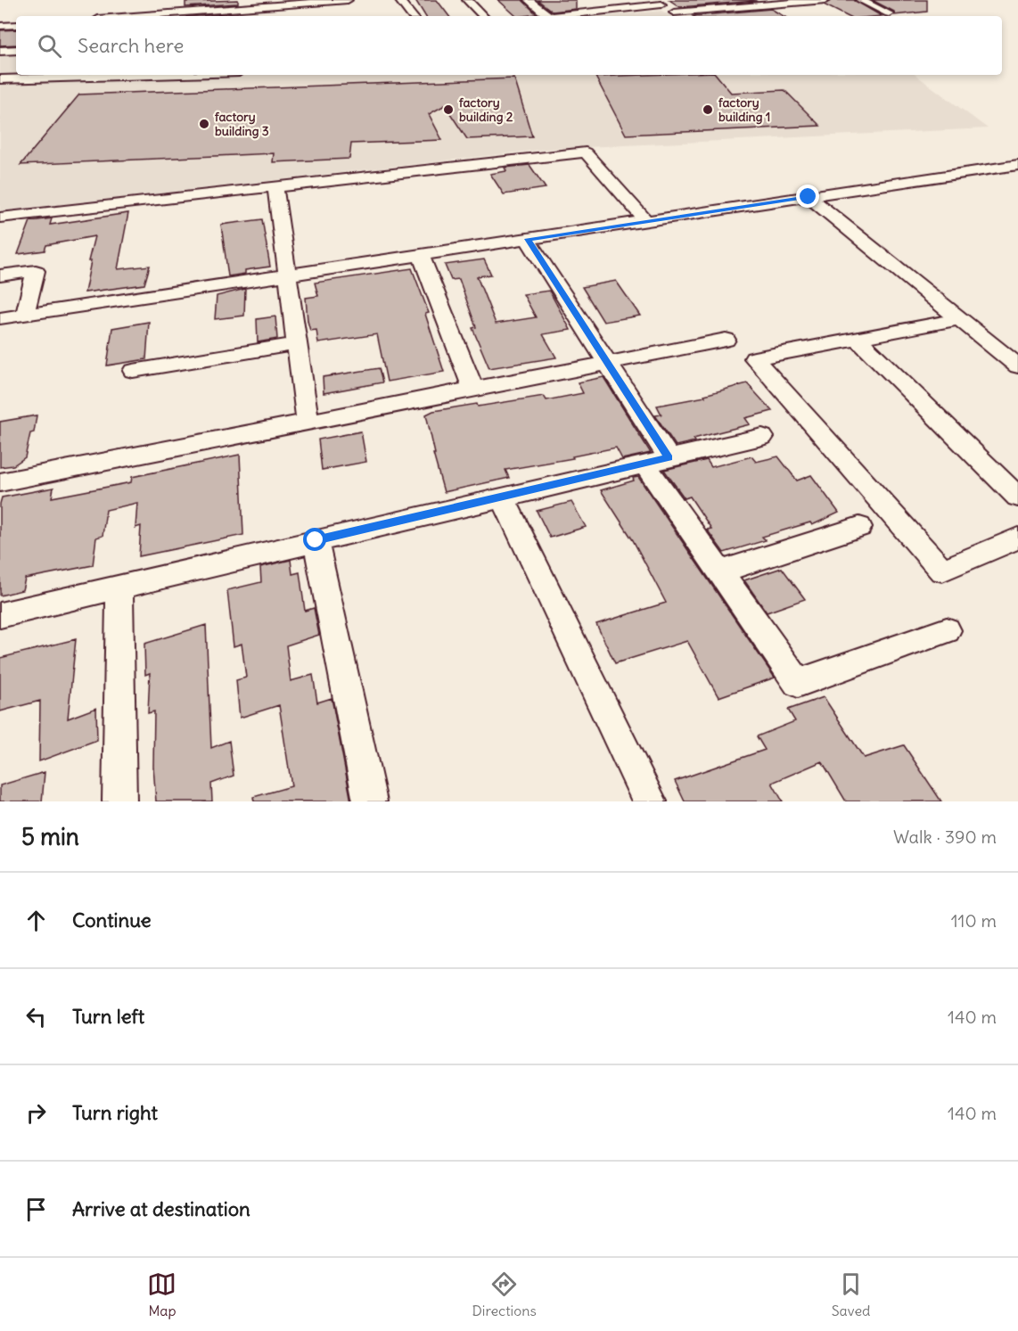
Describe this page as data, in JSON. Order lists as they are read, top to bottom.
{
  "places": ["factory building 2", "factory building 1", "factory building 3"],
  "page": {
    "search": "Search here",
    "heading": ["5 min", "Walk · 390 m"],
    "list": [
      ["Continue", "110 m"],
      ["Turn left", "140 m"],
      ["Turn right", "140 m"],
      "Arrive at destination"
    ],
    "nav": ["Map", "Directions", "Saved"]
  }
}
